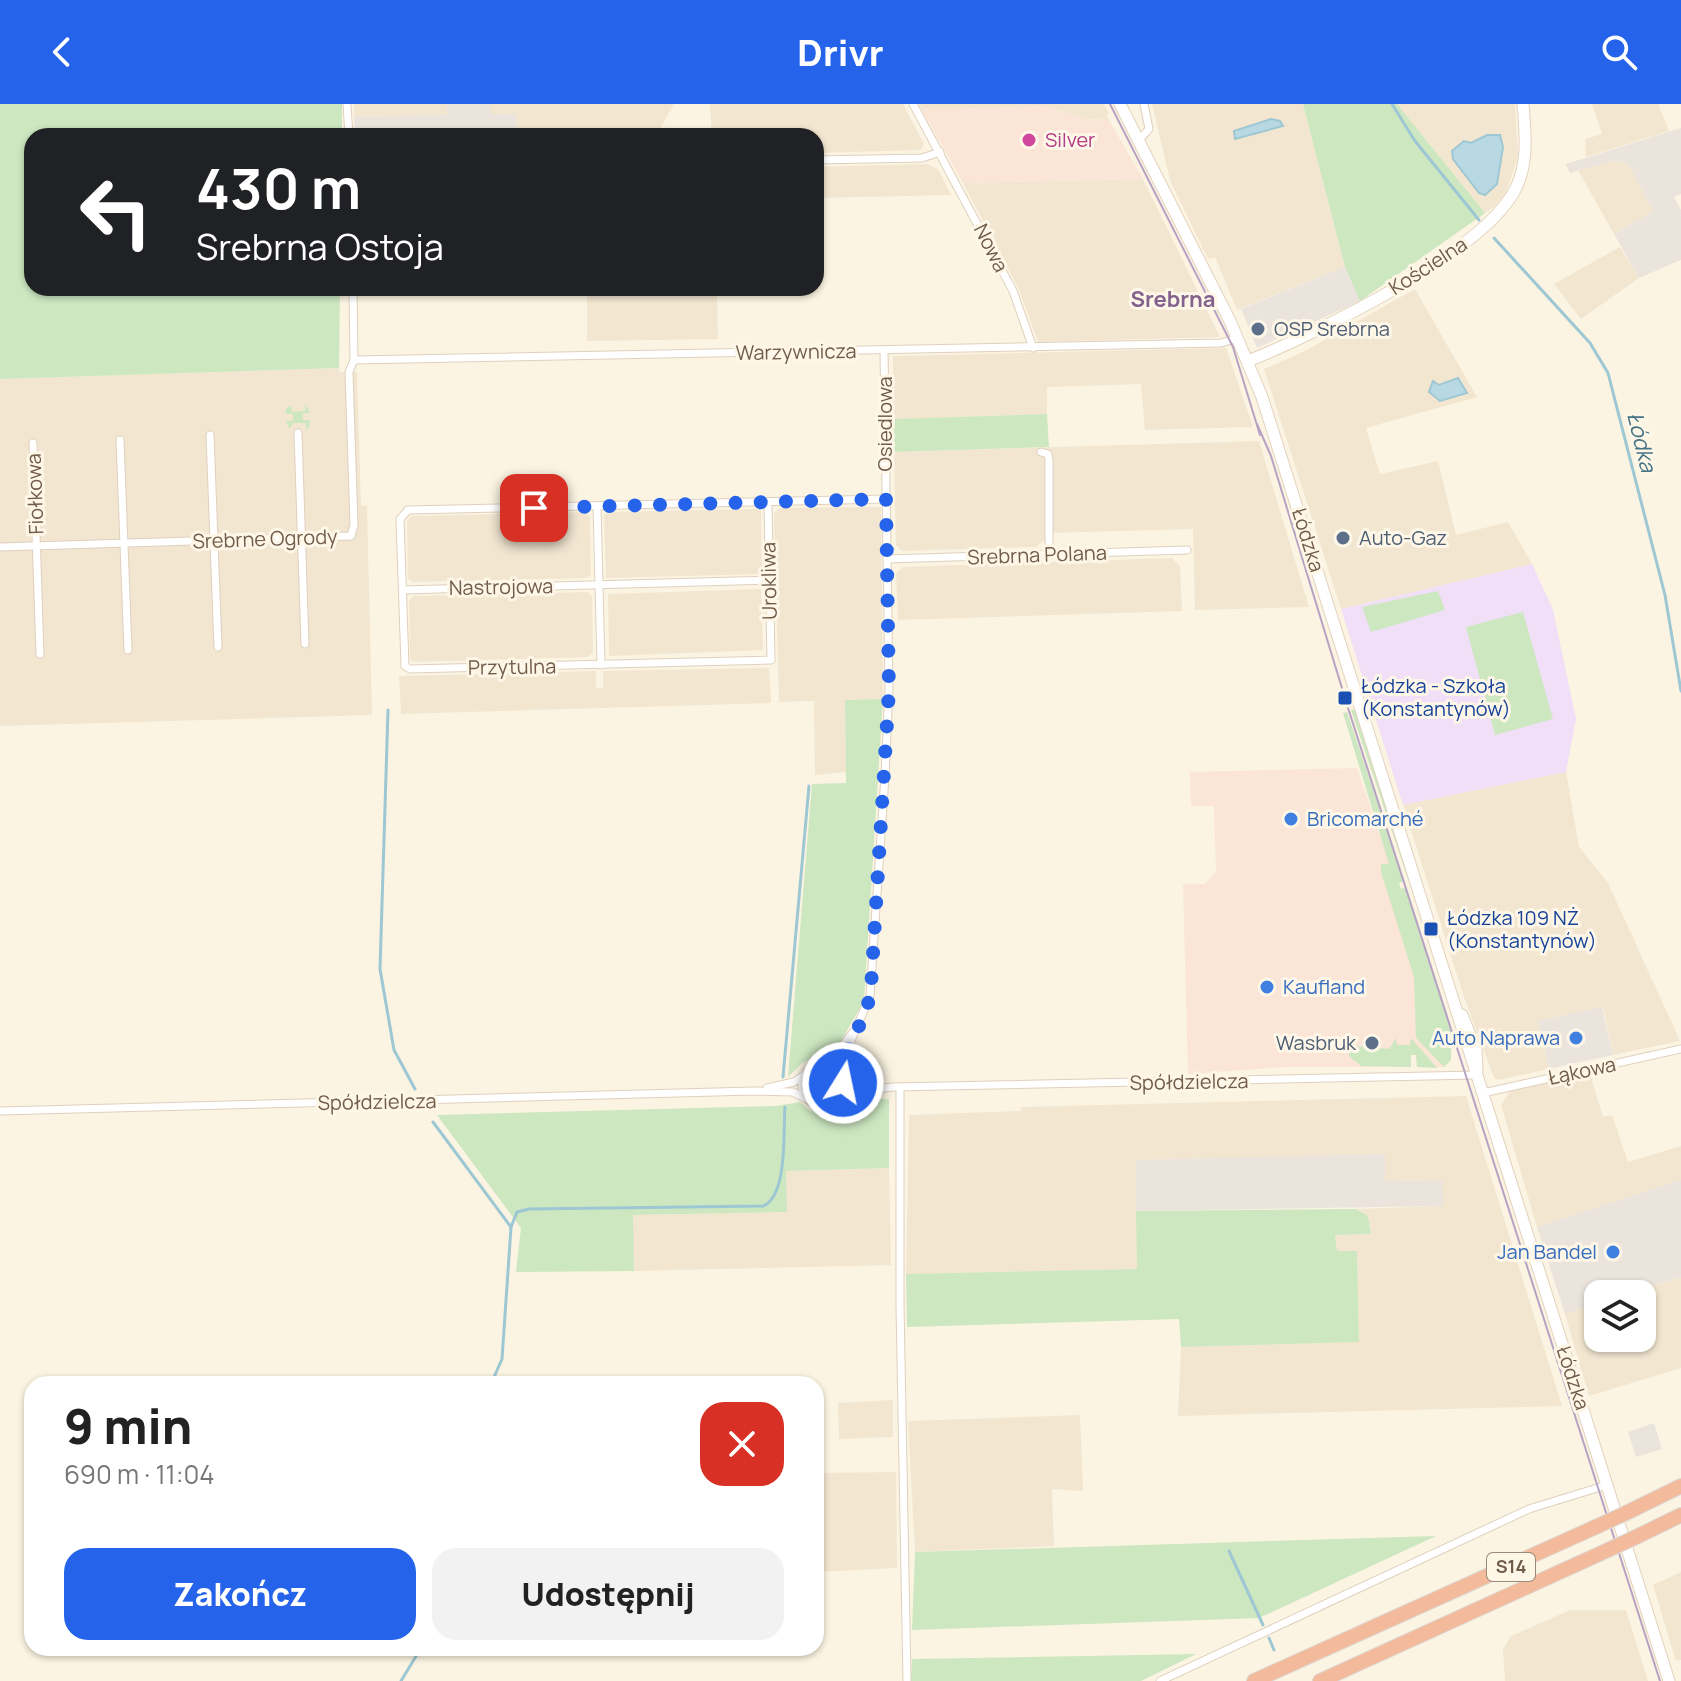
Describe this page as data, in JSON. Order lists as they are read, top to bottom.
{
  "streets": {
    "highway": ["S14"],
    "main road": ["Kościelna", "Łódzka"],
    "street": [
      "Nowa",
      "Warzywnicza",
      "Osiedlowa",
      "Fiołkowa",
      "Srebrne Ogrody",
      "Srebrna Polana",
      "Urokliwa",
      "Nastrojowa",
      "Przytulna",
      "Łąkowa",
      "Spółdzielcza"
    ]
  },
  "crossings": [
    ["Nowa", "Warzywnicza"],
    ["Kościelna", "Łódzka"],
    ["Warzywnicza", "Osiedlowa"],
    ["Warzywnicza", "Srebrne Ogrody"],
    ["Warzywnicza", "Łódzka"],
    ["Osiedlowa", "Srebrna Polana"],
    ["Fiołkowa", "Srebrne Ogrody"],
    ["Łódzka", "Łąkowa"],
    ["Łódzka", "Spółdzielcza"],
    ["Urokliwa", "Nastrojowa"],
    ["Urokliwa", "Przytulna"],
    ["Nastrojowa", "Przytulna"]
  ],
  "districts": ["Srebrna"],
  "water": ["Łódka"],
  "places": {
    "other": [
      "Silver",
      "OSP Srebrna",
      "Auto-Gaz",
      "Bricomarché",
      "Kaufland",
      "Auto Naprawa",
      "Wasbruk",
      "Jan Bandel"
    ],
    "transit": ["Łódzka - Szkoła (Konstantynów)", "Łódzka 109 NŻ (Konstantynów)"]
  },
  "page": {
    "header": "Drivr",
    "turn": ["430 m", "Srebrna Ostoja"],
    "heading": ["9 min", "690 m · 11:04"],
    "buttons": ["Zakończ", "Udostępnij"]
  }
}
